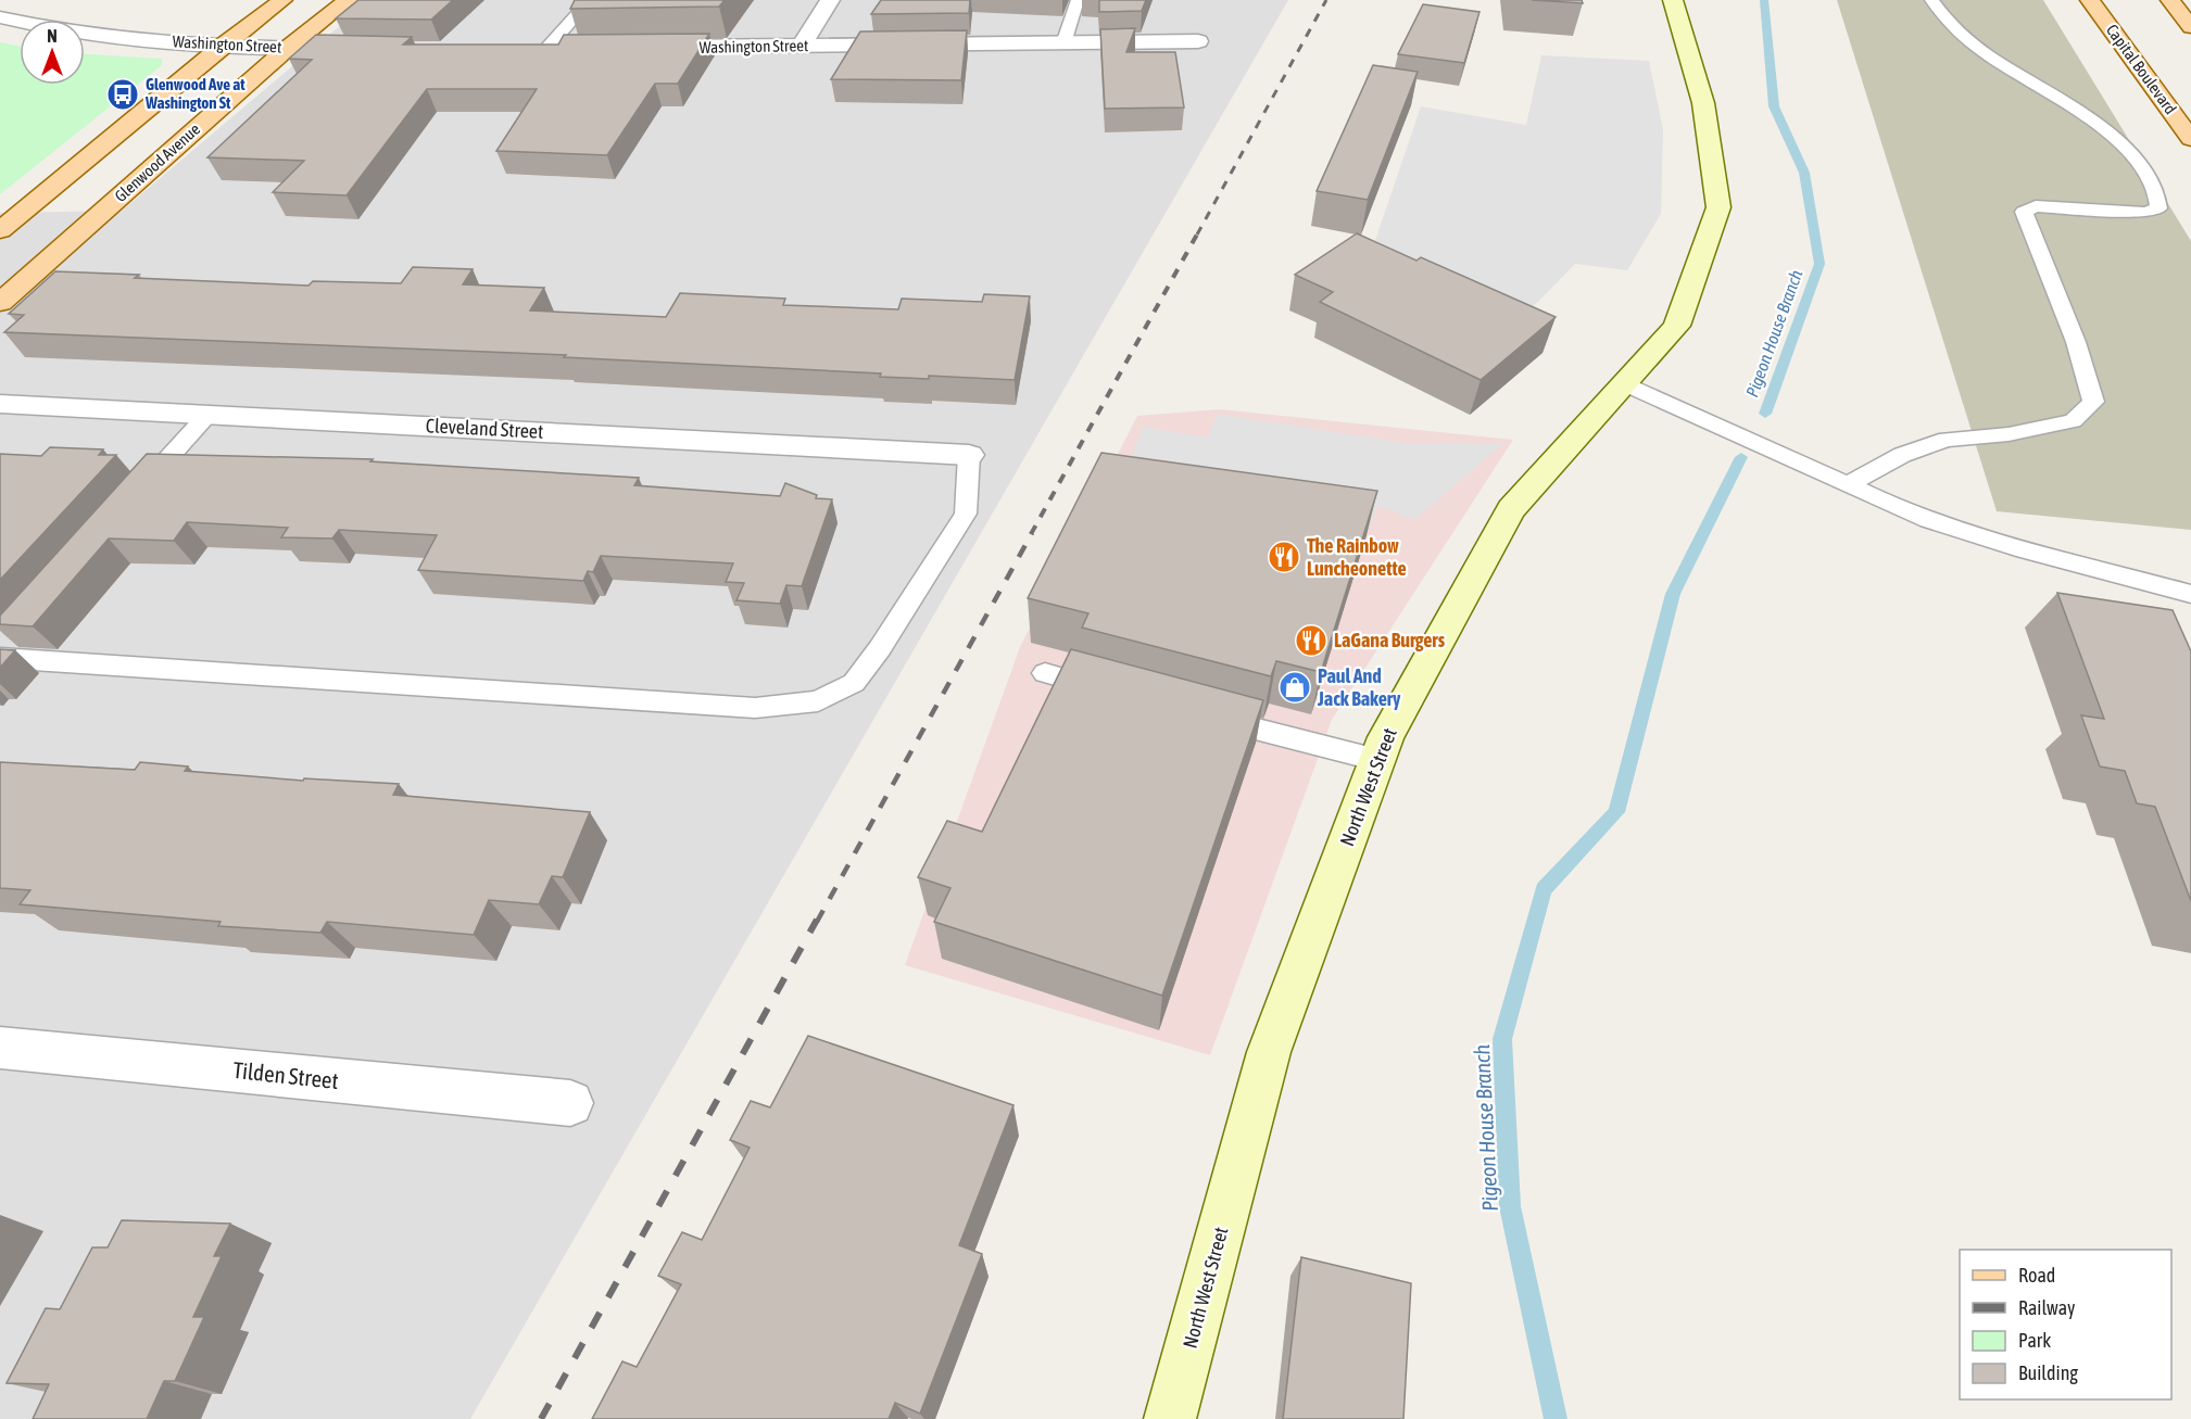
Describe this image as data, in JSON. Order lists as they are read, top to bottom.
{
  "streets": {
    "main road": ["Capital Boulevard", "Glenwood Avenue"],
    "street": [
      "Washington Street",
      "Cleveland Street",
      "North West Street",
      "Tilden Street"
    ]
  },
  "crossings": [
    ["Washington Street", "Glenwood Avenue"]
  ],
  "water": ["Pigeon House Branch"],
  "places": {
    "bus stop": ["Glenwood Ave at Washington St"],
    "restaurant": ["The Rainbow Luncheonette", "LaGana Burgers"],
    "shop": ["Paul And Jack Bakery"]
  },
  "legend": [
    "Road",
    "Railway",
    "Park",
    "Building"
  ],
  "north": "top"
}
